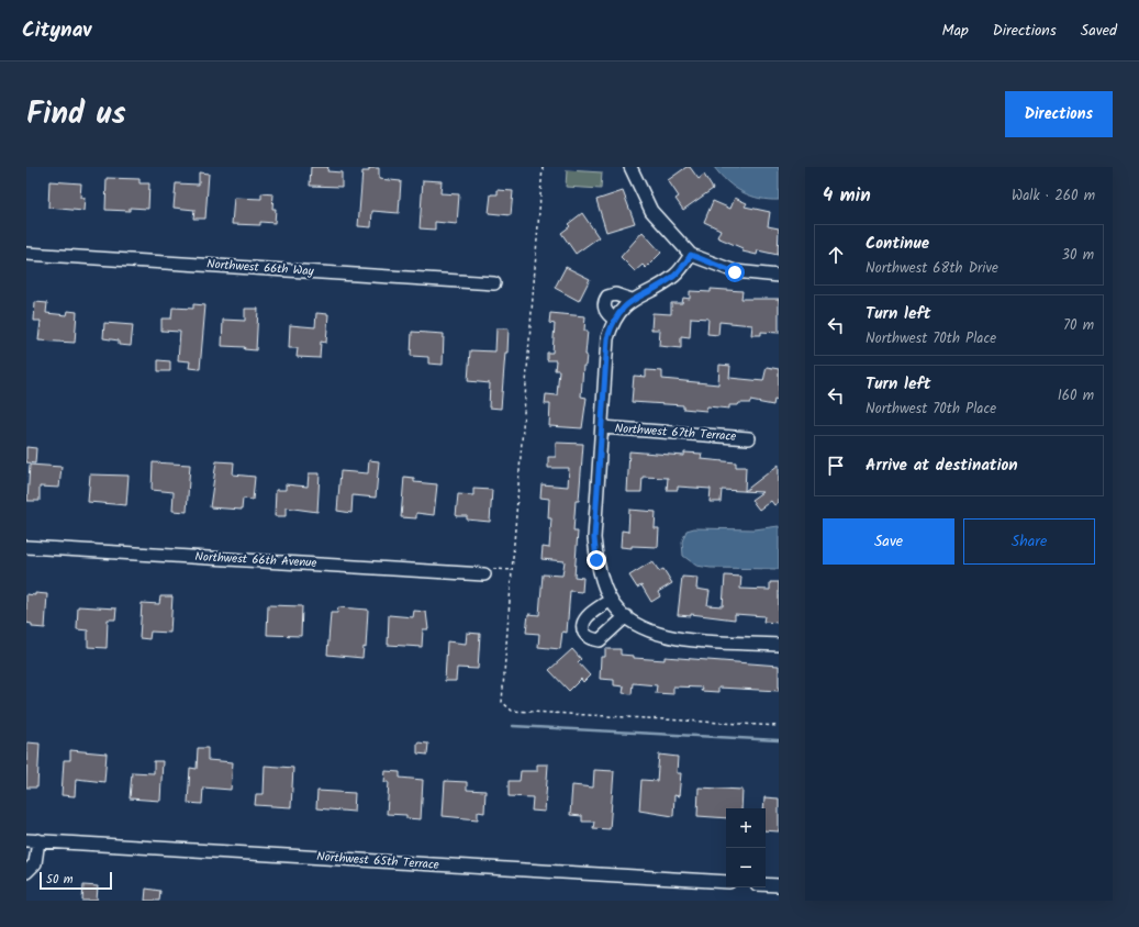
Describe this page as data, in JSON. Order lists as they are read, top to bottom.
{
  "streets": {
    "street": [
      "Northwest 66th Way",
      "Northwest 67th Terrace",
      "Northwest 66th Avenue",
      "Northwest 65th Terrace"
    ]
  },
  "scale_bar": "50 m",
  "page": {
    "header": "Citynav",
    "nav": ["Map", "Directions", "Saved"],
    "title": "Find us",
    "buttons": [
      "Directions",
      ["Save", "Share"]
    ],
    "heading": ["4 min", "Walk · 260 m"],
    "list": [
      ["Continue", "Northwest 68th Drive", "30 m"],
      ["Turn left", "Northwest 70th Place", "70 m"],
      ["Turn left", "Northwest 70th Place", "160 m"],
      "Arrive at destination"
    ],
    "map_buttons": ["+", "−"],
    "scale": "50 m"
  }
}
